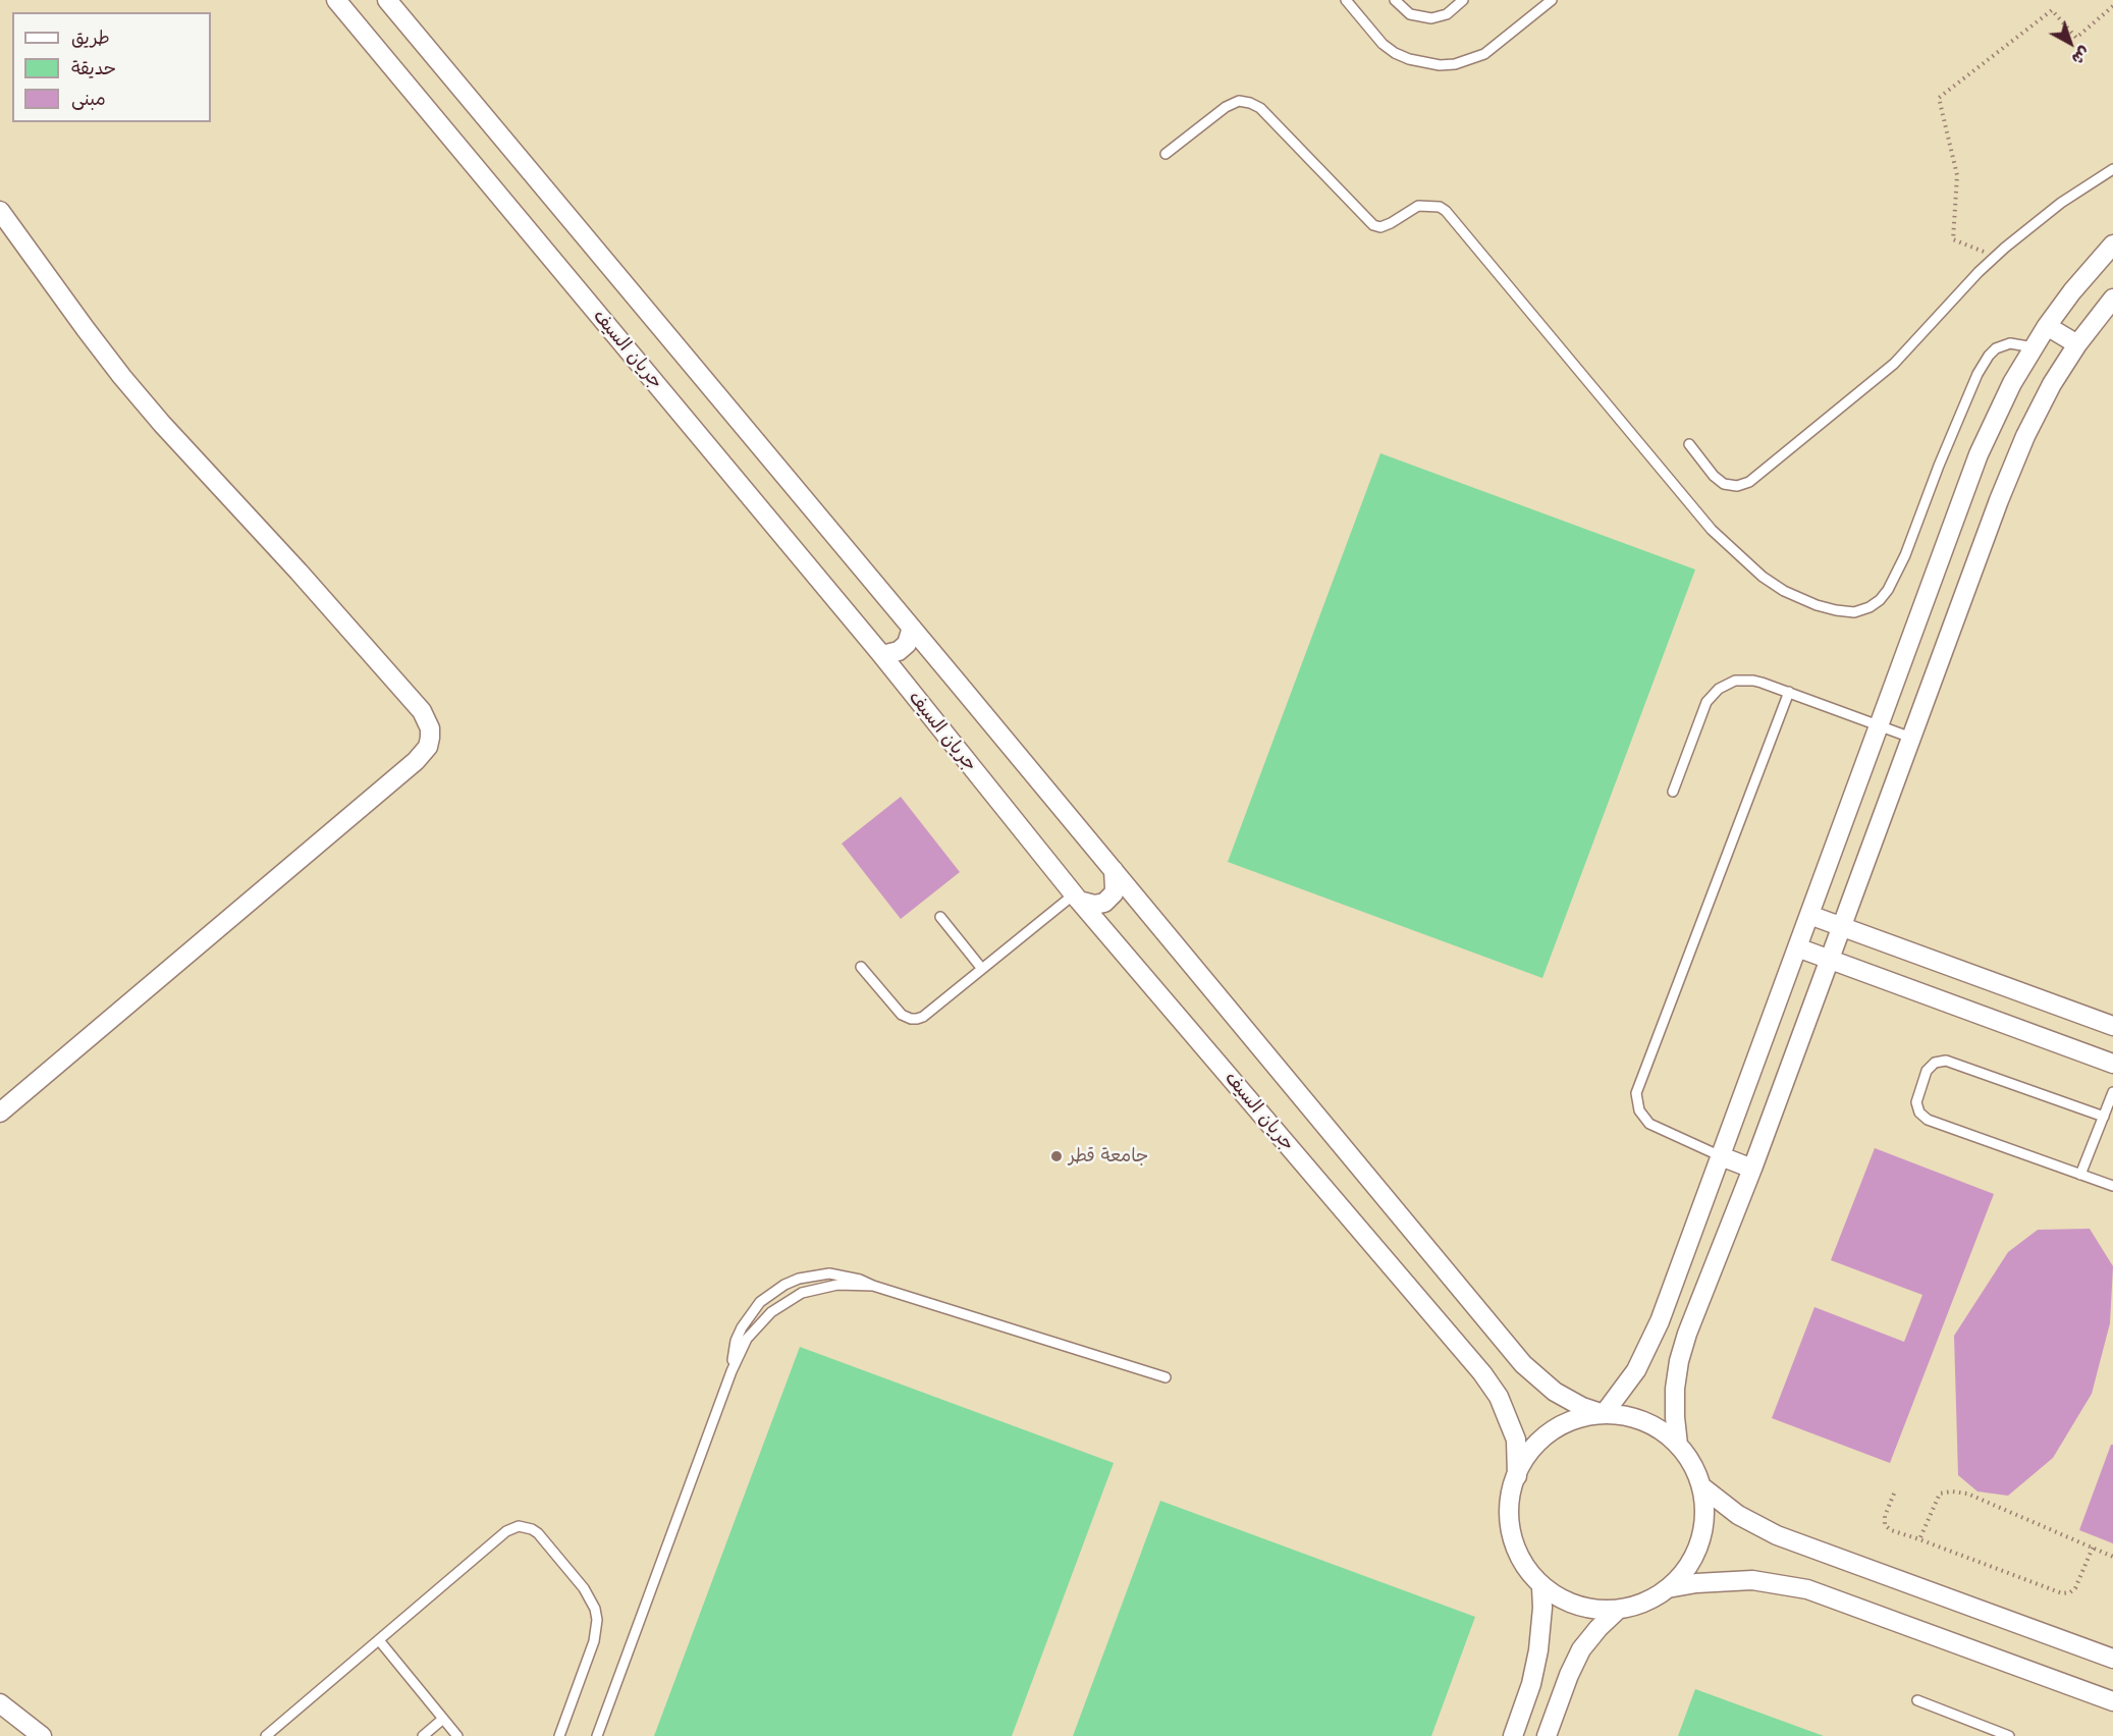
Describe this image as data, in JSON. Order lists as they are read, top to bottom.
{
  "streets": {
    "street": ["جريان السيف"]
  },
  "places": ["جامعة قطر"],
  "legend": ["طريق", "حديقة", "مبنى"],
  "north": "bottom right"
}
